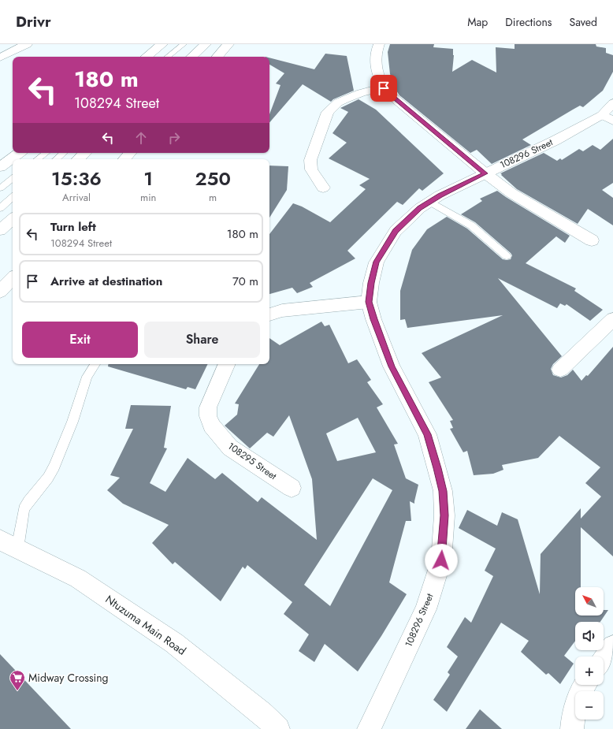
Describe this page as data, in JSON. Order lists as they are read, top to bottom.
{
  "streets": {
    "street": ["108296 Street", "108295 Street", "Ntuzuma Main Road"]
  },
  "places": {
    "supermarket": ["Midway Crossing"]
  },
  "north": "top left",
  "page": {
    "header": "Drivr",
    "nav": ["Map", "Directions", "Saved"],
    "turn": ["180 m", "108294 Street"],
    "eta": [
      "15:36",
      "Arrival",
      "1",
      "min",
      "250",
      "m"
    ],
    "list": [
      {
        "name": "Turn left",
        "note": "108294 Street",
        "value": "180 m"
      },
      {
        "name": "Arrive at destination",
        "value": "70 m"
      }
    ],
    "buttons": ["Exit", "Share"],
    "map_buttons": ["+", "−"]
  }
}
